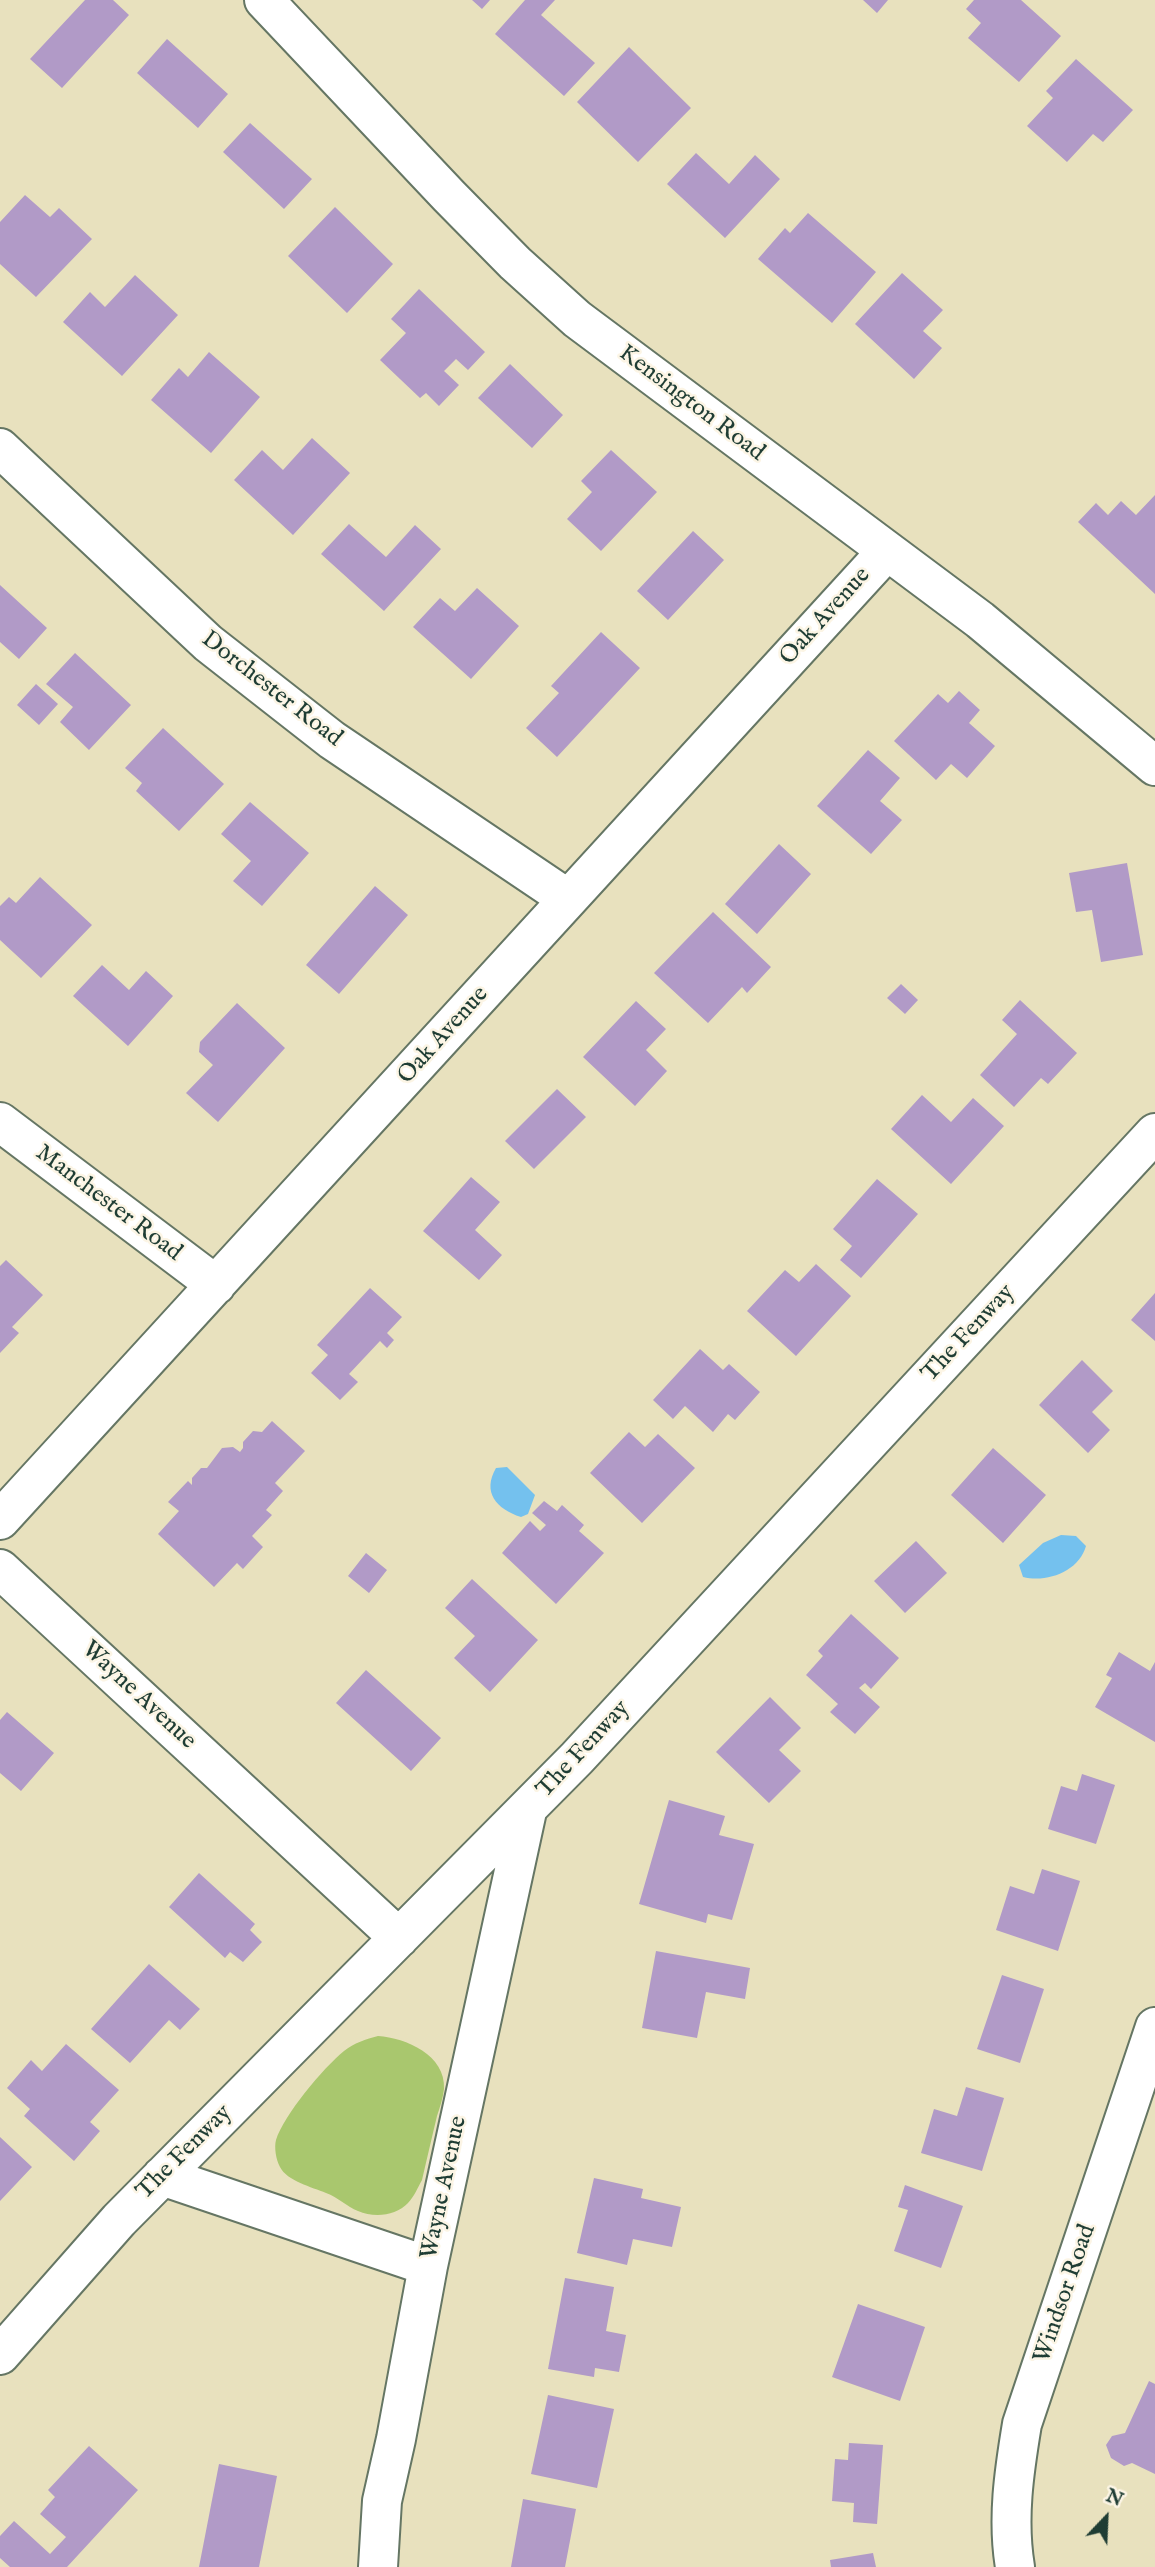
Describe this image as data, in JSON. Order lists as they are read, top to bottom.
{
  "streets": {
    "street": [
      "Kensington Road",
      "Oak Avenue",
      "Dorchester Road",
      "Manchester Road",
      "The Fenway",
      "Wayne Avenue",
      "Windsor Road"
    ]
  },
  "crossings": [
    ["Kensington Road", "Oak Avenue"],
    ["Oak Avenue", "Dorchester Road"],
    ["Oak Avenue", "Manchester Road"],
    ["The Fenway", "Wayne Avenue"]
  ],
  "north": "top right"
}
